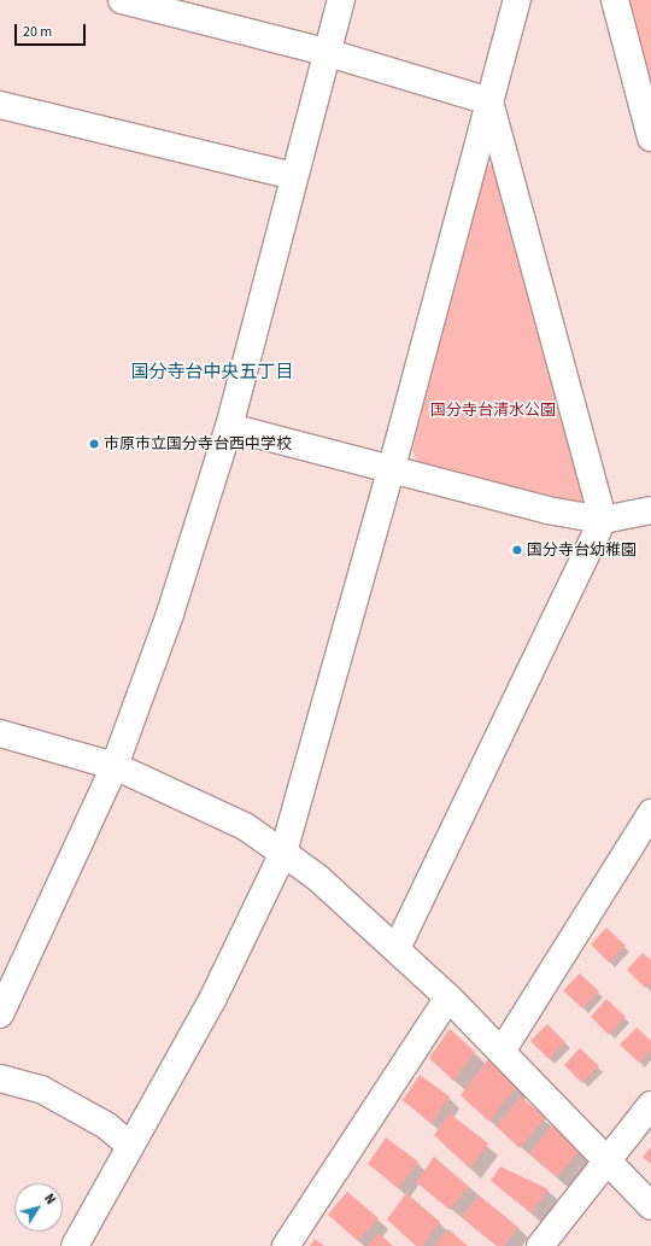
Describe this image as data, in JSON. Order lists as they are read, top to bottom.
{
  "districts": ["国分寺台中央五丁目"],
  "parks": ["国分寺台清水公園"],
  "places": ["市原市立国分寺台西中学校", "国分寺台幼稚園"],
  "scale_bar": "20 m",
  "north": "top right"
}
